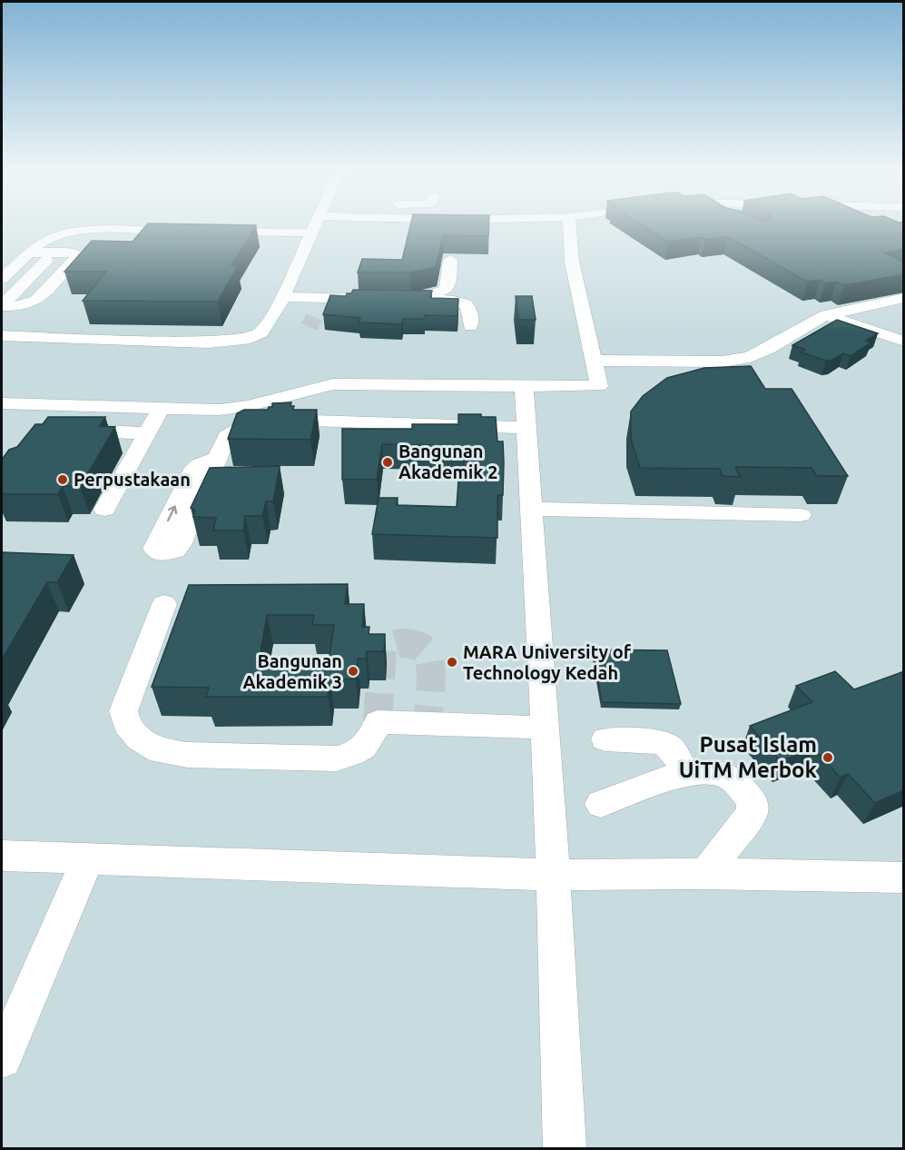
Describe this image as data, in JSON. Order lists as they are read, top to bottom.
{
  "places": [
    "Bangunan Akademik 2",
    "Perpustakaan",
    "MARA University of Technology Kedah",
    "Bangunan Akademik 3",
    "Pusat Islam UiTM Merbok"
  ]
}
